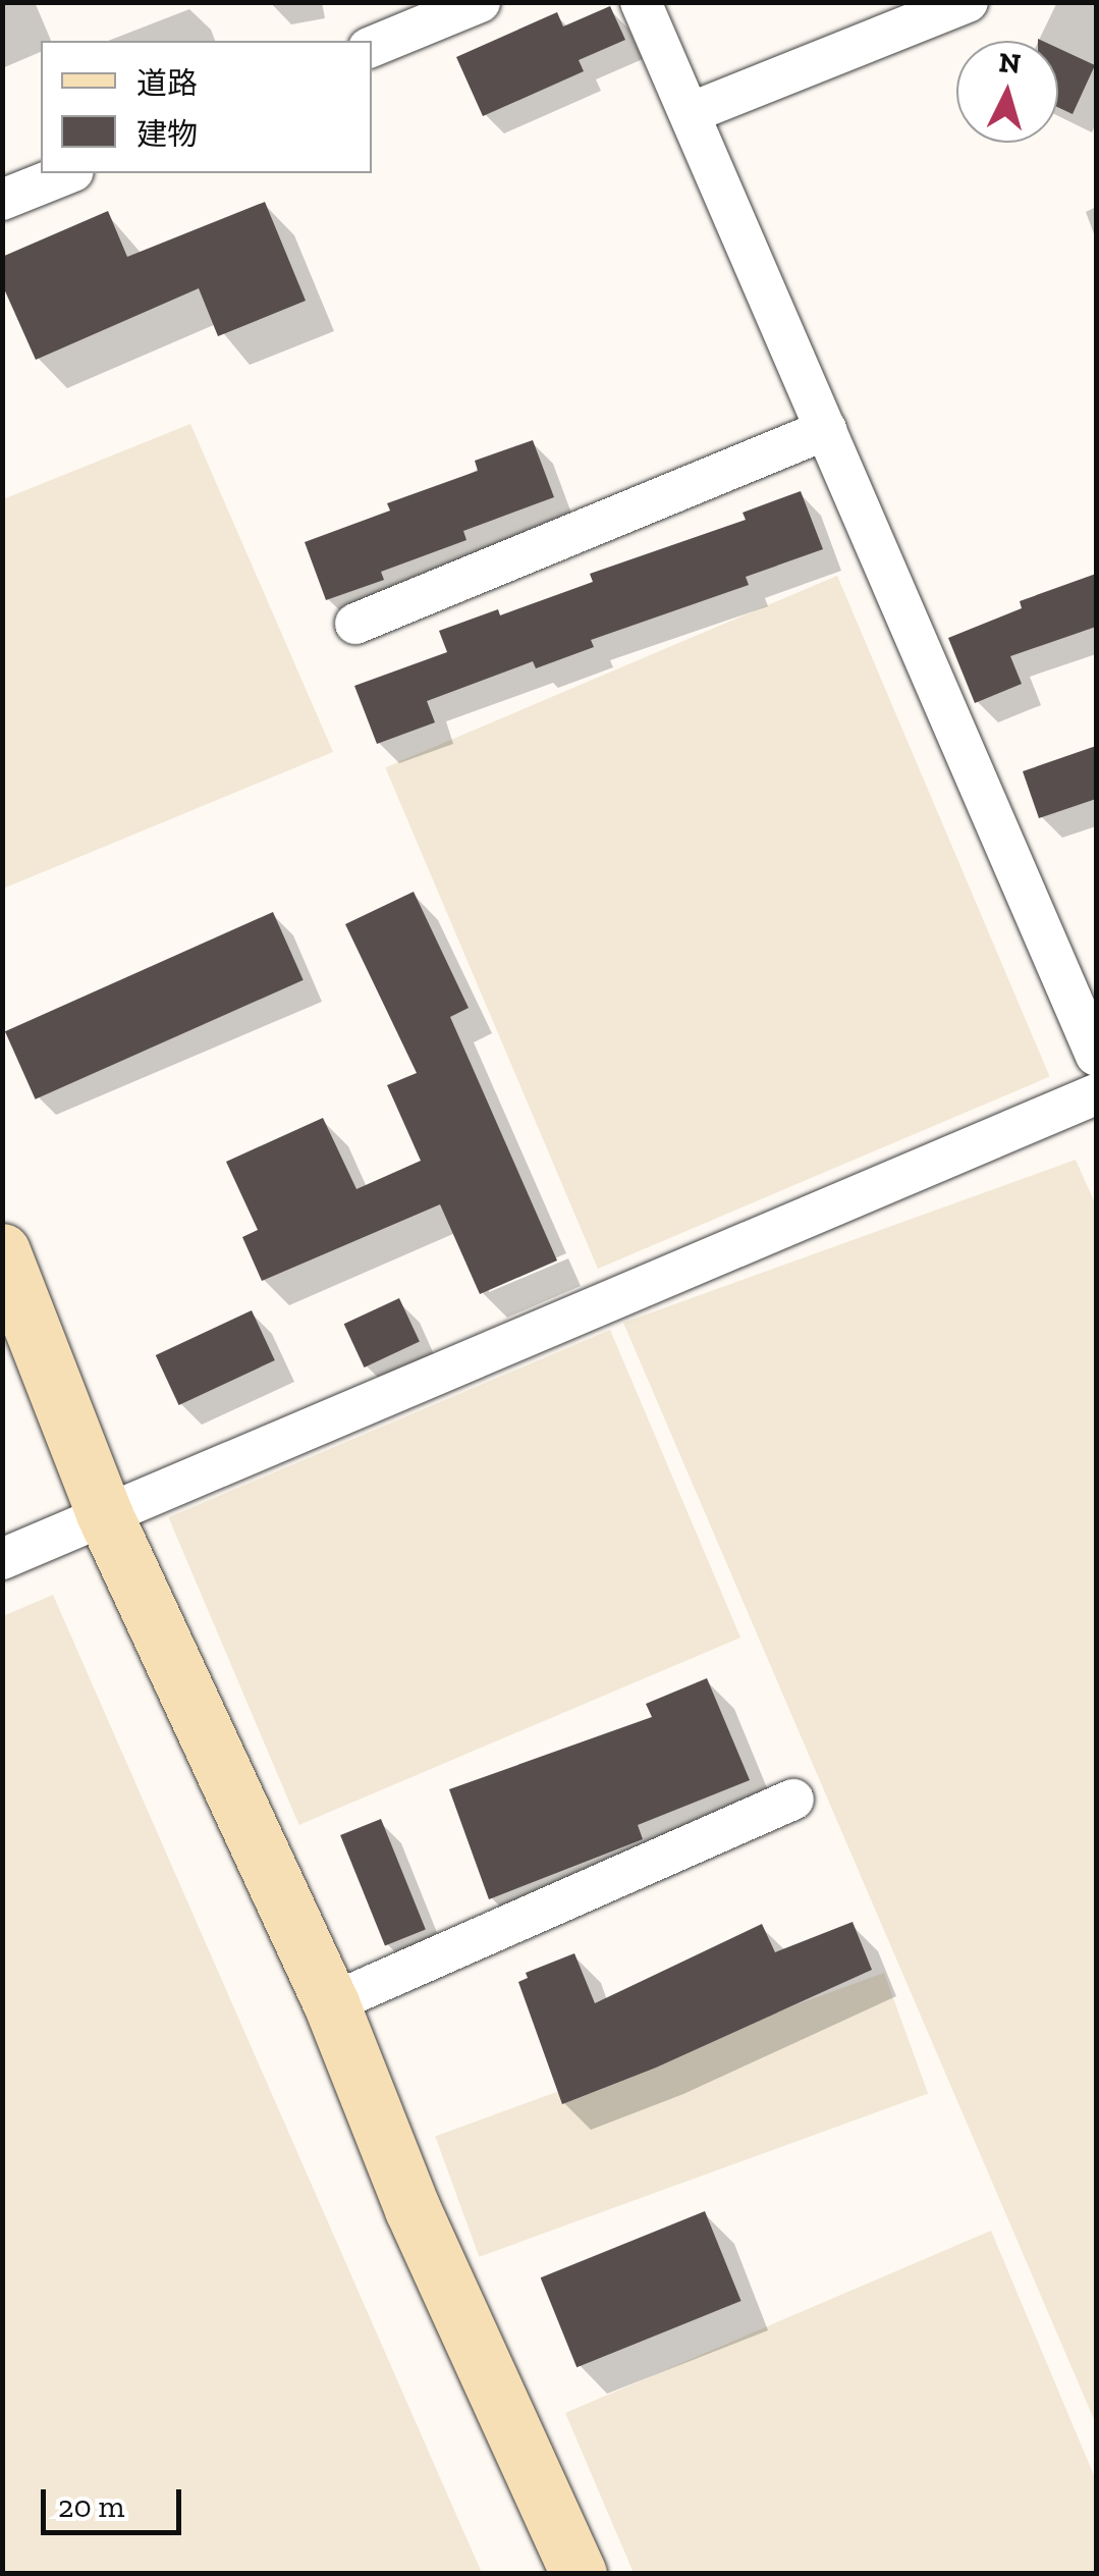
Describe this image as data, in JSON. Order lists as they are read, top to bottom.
{
  "legend": ["道路", "建物"],
  "scale_bar": "20 m",
  "north": "top"
}
